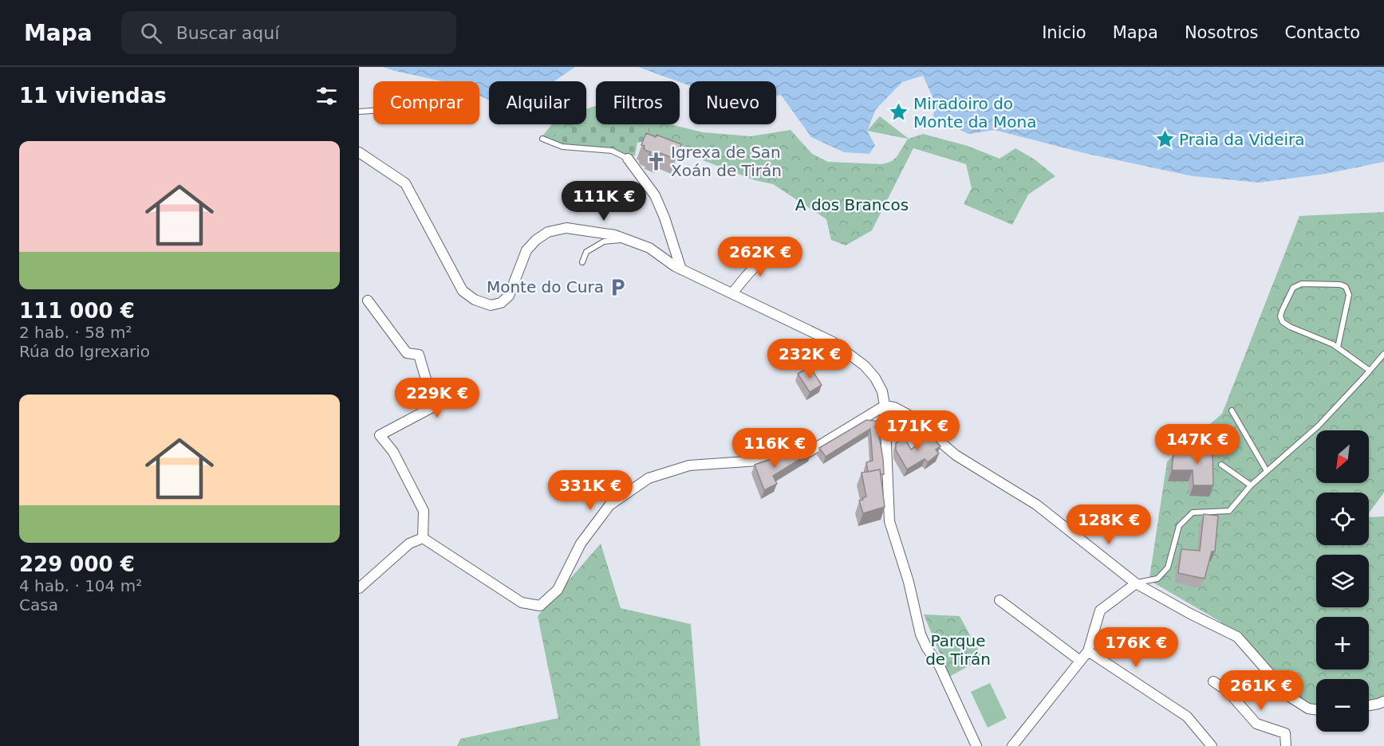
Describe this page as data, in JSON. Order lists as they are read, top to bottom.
{
  "parks": ["A dos Brancos", "Parque de Tirán"],
  "places": {
    "place": ["Miradoiro do Monte da Mona", "Praia da Videira"],
    "church": ["Igrexa de San Xoán de Tirán"],
    "parking": ["Monte do Cura"]
  },
  "north": "bottom left",
  "page": {
    "header": "Mapa",
    "search": "Buscar aquí",
    "nav": [
      "Inicio",
      "Mapa",
      "Nosotros",
      "Contacto"
    ],
    "heading": "11 viviendas",
    "chip": [
      "Comprar",
      "Alquilar",
      "Filtros",
      "Nuevo"
    ],
    "list": [
      {
        "name": "111 000 €",
        "note": "2 hab. · 58 m² · Rúa do Igrexario"
      },
      {
        "name": "229 000 €",
        "note": "4 hab. · 104 m² · Casa"
      }
    ],
    "price": [
      "111K €",
      "262K €",
      "232K €",
      "229K €",
      "171K €",
      "147K €",
      "116K €",
      "331K €",
      "128K €",
      "176K €",
      "261K €"
    ],
    "map_buttons": ["+", "−"]
  }
}
